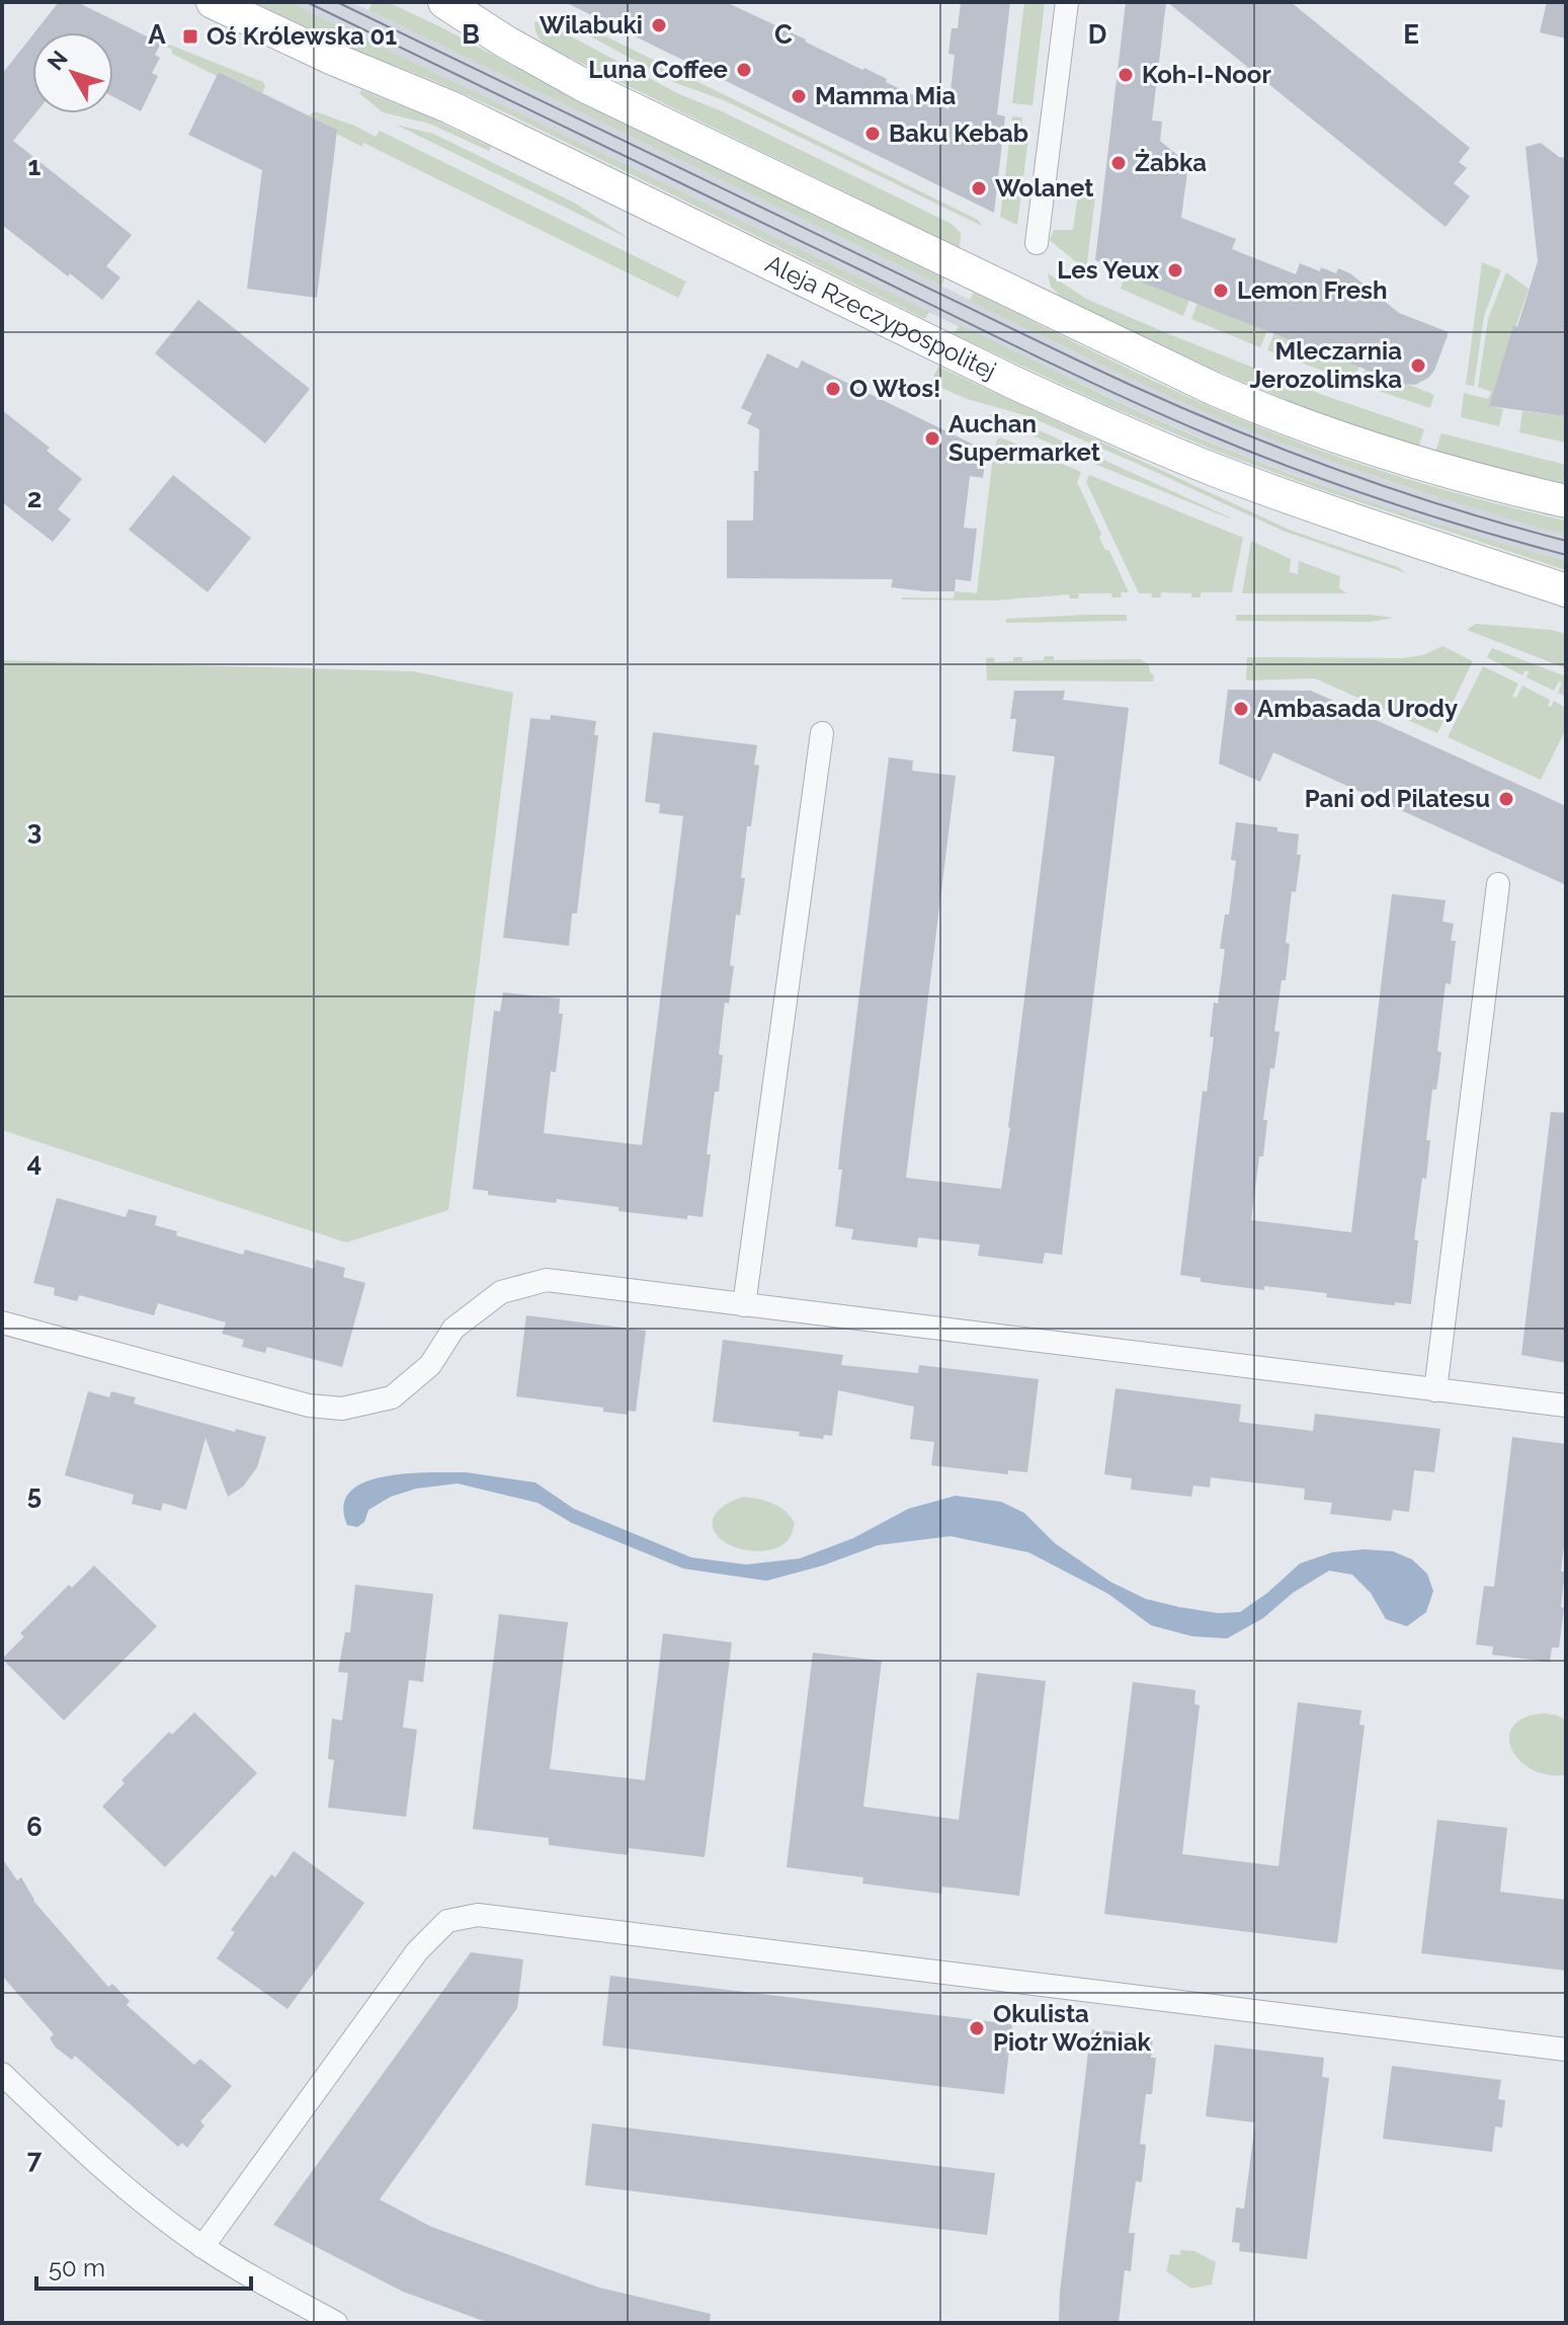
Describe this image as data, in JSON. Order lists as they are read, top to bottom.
{
  "streets": {
    "street": ["Aleja Rzeczypospolitej"]
  },
  "places": {
    "other": [
      "Wilabuki",
      "Luna Coffee",
      "Koh-I-Noor",
      "Mamma Mia",
      "Baku Kebab",
      "Żabka",
      "Wolanet",
      "Les Yeux",
      "Lemon Fresh",
      "Mleczarnia Jerozolimska",
      "O Włos!",
      "Auchan Supermarket",
      "Ambasada Urody",
      "Pani od Pilatesu",
      "Okulista Piotr Woźniak"
    ],
    "transit": ["Oś Królewska 01"]
  },
  "scale_bar": "50 m",
  "north": "top left",
  "grid": {
    "columns": [
      "A",
      "B",
      "C",
      "D",
      "E"
    ],
    "rows": [
      "1",
      "2",
      "3",
      "4",
      "5",
      "6",
      "7"
    ]
  }
}
